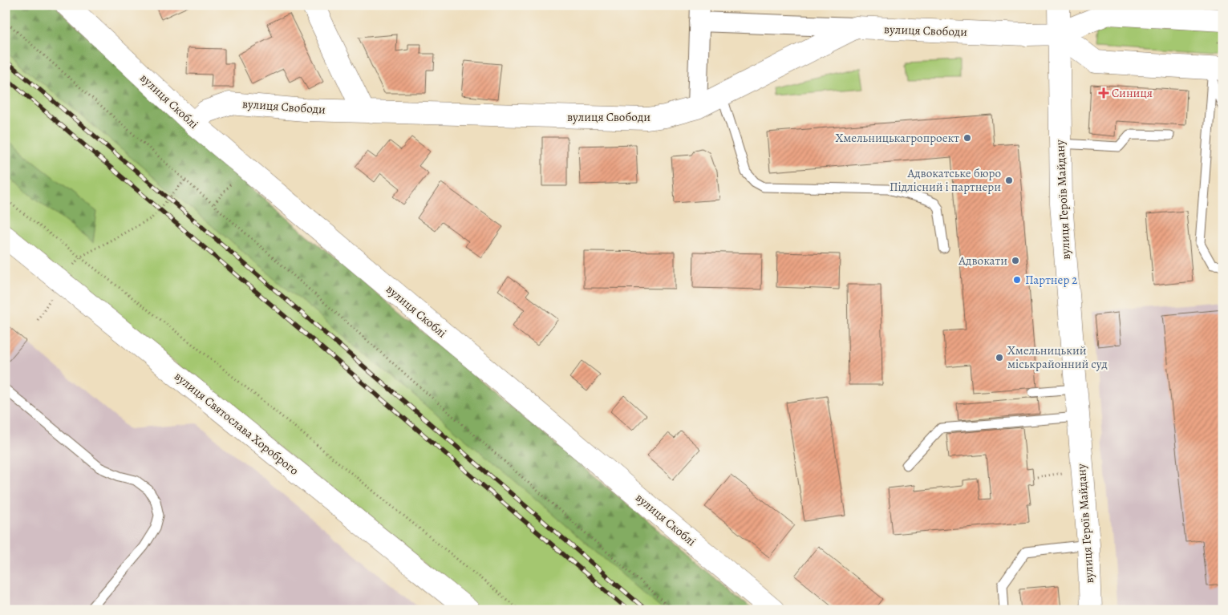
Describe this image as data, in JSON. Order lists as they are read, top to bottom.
{
  "streets": {
    "street": [
      "вулиця Свободи",
      "вулиця Скоблі",
      "вулиця Героїв Майдану",
      "вулиця Святослава Хороброго"
    ]
  },
  "crossings": [
    ["вулиця Свободи", "вулиця Скоблі"],
    ["вулиця Свободи", "вулиця Героїв Майдану"]
  ],
  "places": {
    "health": ["Синиця"],
    "other": [
      "Хмельницькагропроект",
      "Адвокатське бюро Підлісний і партнери",
      "Адвокати",
      "Партнер 2",
      "Хмельницький міськрайонний суд"
    ]
  }
}
